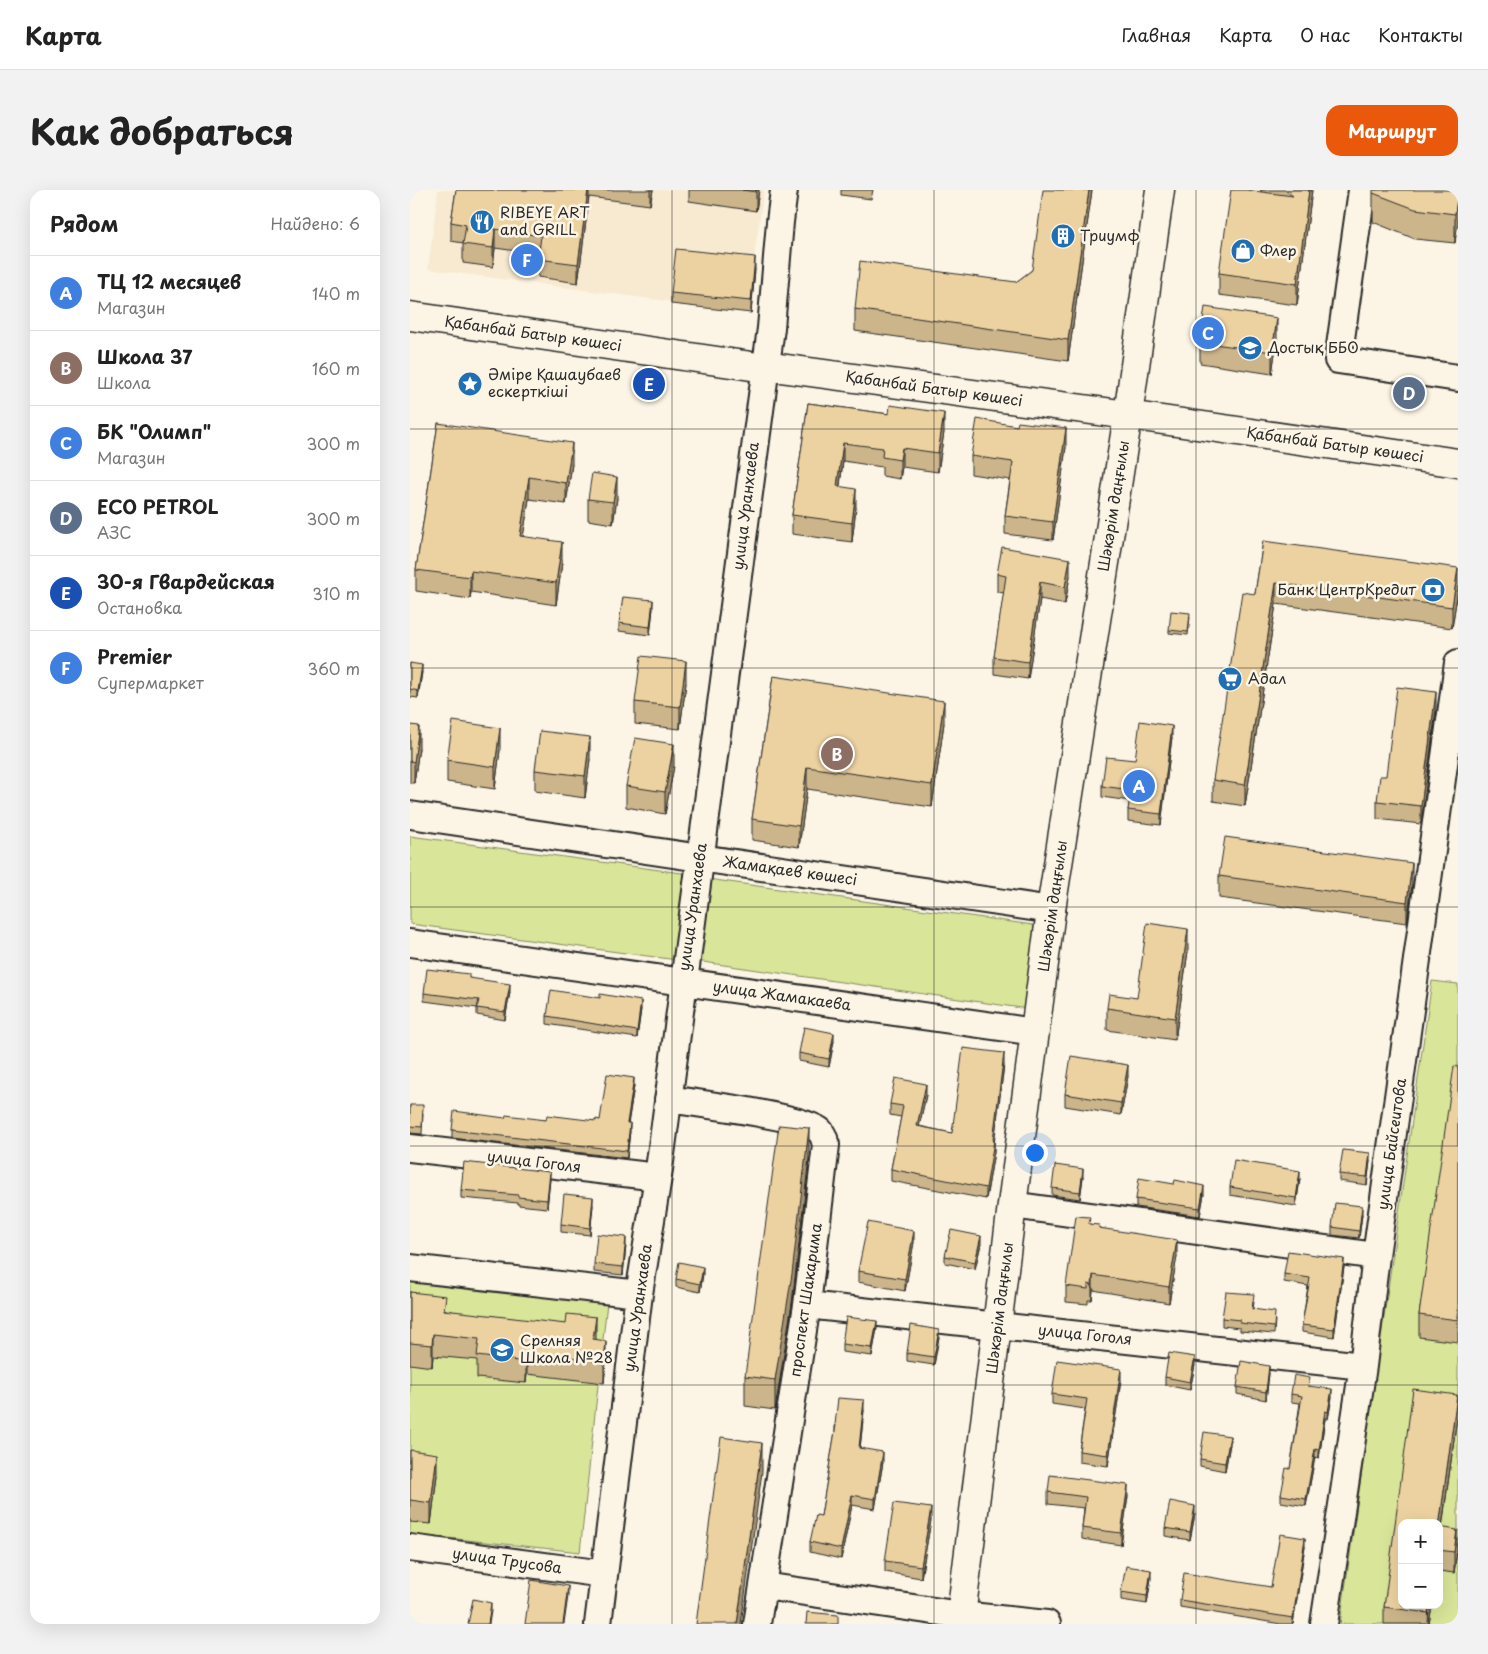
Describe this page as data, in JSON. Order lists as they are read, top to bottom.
{
  "streets": {
    "main road": ["Қабанбай Батыр көшесі", "Шәкәрім даңғылы"],
    "street": [
      "улица Уранхаева",
      "Жамақаев көшесі",
      "улица Жамакаева",
      "улица Байсеитова",
      "улица Гоголя",
      "проспект Шакарима",
      "улица Трусова"
    ]
  },
  "crossings": [
    ["Қабанбай Батыр көшесі", "улица Уранхаева"],
    ["Қабанбай Батыр көшесі", "Шәкәрім даңғылы"],
    ["улица Уранхаева", "Жамақаев көшесі"],
    ["улица Уранхаева", "улица Жамакаева"],
    ["улица Уранхаева", "улица Гоголя"],
    ["улица Уранхаева", "проспект Шакарима"],
    ["улица Уранхаева", "улица Трусова"],
    ["Шәкәрім даңғылы", "Жамақаев көшесі"],
    ["Шәкәрім даңғылы", "улица Жамакаева"],
    ["Шәкәрім даңғылы", "улица Гоголя"],
    ["улица Байсеитова", "улица Гоголя"],
    ["улица Гоголя", "проспект Шакарима"]
  ],
  "places": {
    "restaurant": ["RIBEYE ART and GRILL"],
    "building": ["Триумф"],
    "shop": ["Флер"],
    "school or university": ["Достық ББО", "Срелняя Школа №28"],
    "place": ["Әміре Қашаубаев ескерткіші"],
    "bank": ["Банк ЦентрКредит"],
    "supermarket": ["Адал"]
  },
  "page": {
    "header": "Карта",
    "nav": [
      "Главная",
      "Карта",
      "О нас",
      "Контакты"
    ],
    "title": "Как добраться",
    "buttons": "Маршрут",
    "heading": ["Рядом", "Найдено: 6"],
    "pins": [
      "F",
      "C",
      "E",
      "D",
      "B",
      "A"
    ],
    "list": [
      {
        "mark": "A",
        "name": "ТЦ 12 месяцев",
        "note": "Магазин",
        "value": "140 m"
      },
      {
        "mark": "B",
        "name": "Школа 37",
        "note": "Школа",
        "value": "160 m"
      },
      {
        "mark": "C",
        "name": "БК \"Олимп\"",
        "note": "Магазин",
        "value": "300 m"
      },
      {
        "mark": "D",
        "name": "ECO PETROL",
        "note": "АЗС",
        "value": "300 m"
      },
      {
        "mark": "E",
        "name": "30-я Гвардейская",
        "note": "Остановка",
        "value": "310 m"
      },
      {
        "mark": "F",
        "name": "Premier",
        "note": "Супермаркет",
        "value": "360 m"
      }
    ],
    "map_buttons": ["+", "−"]
  }
}
